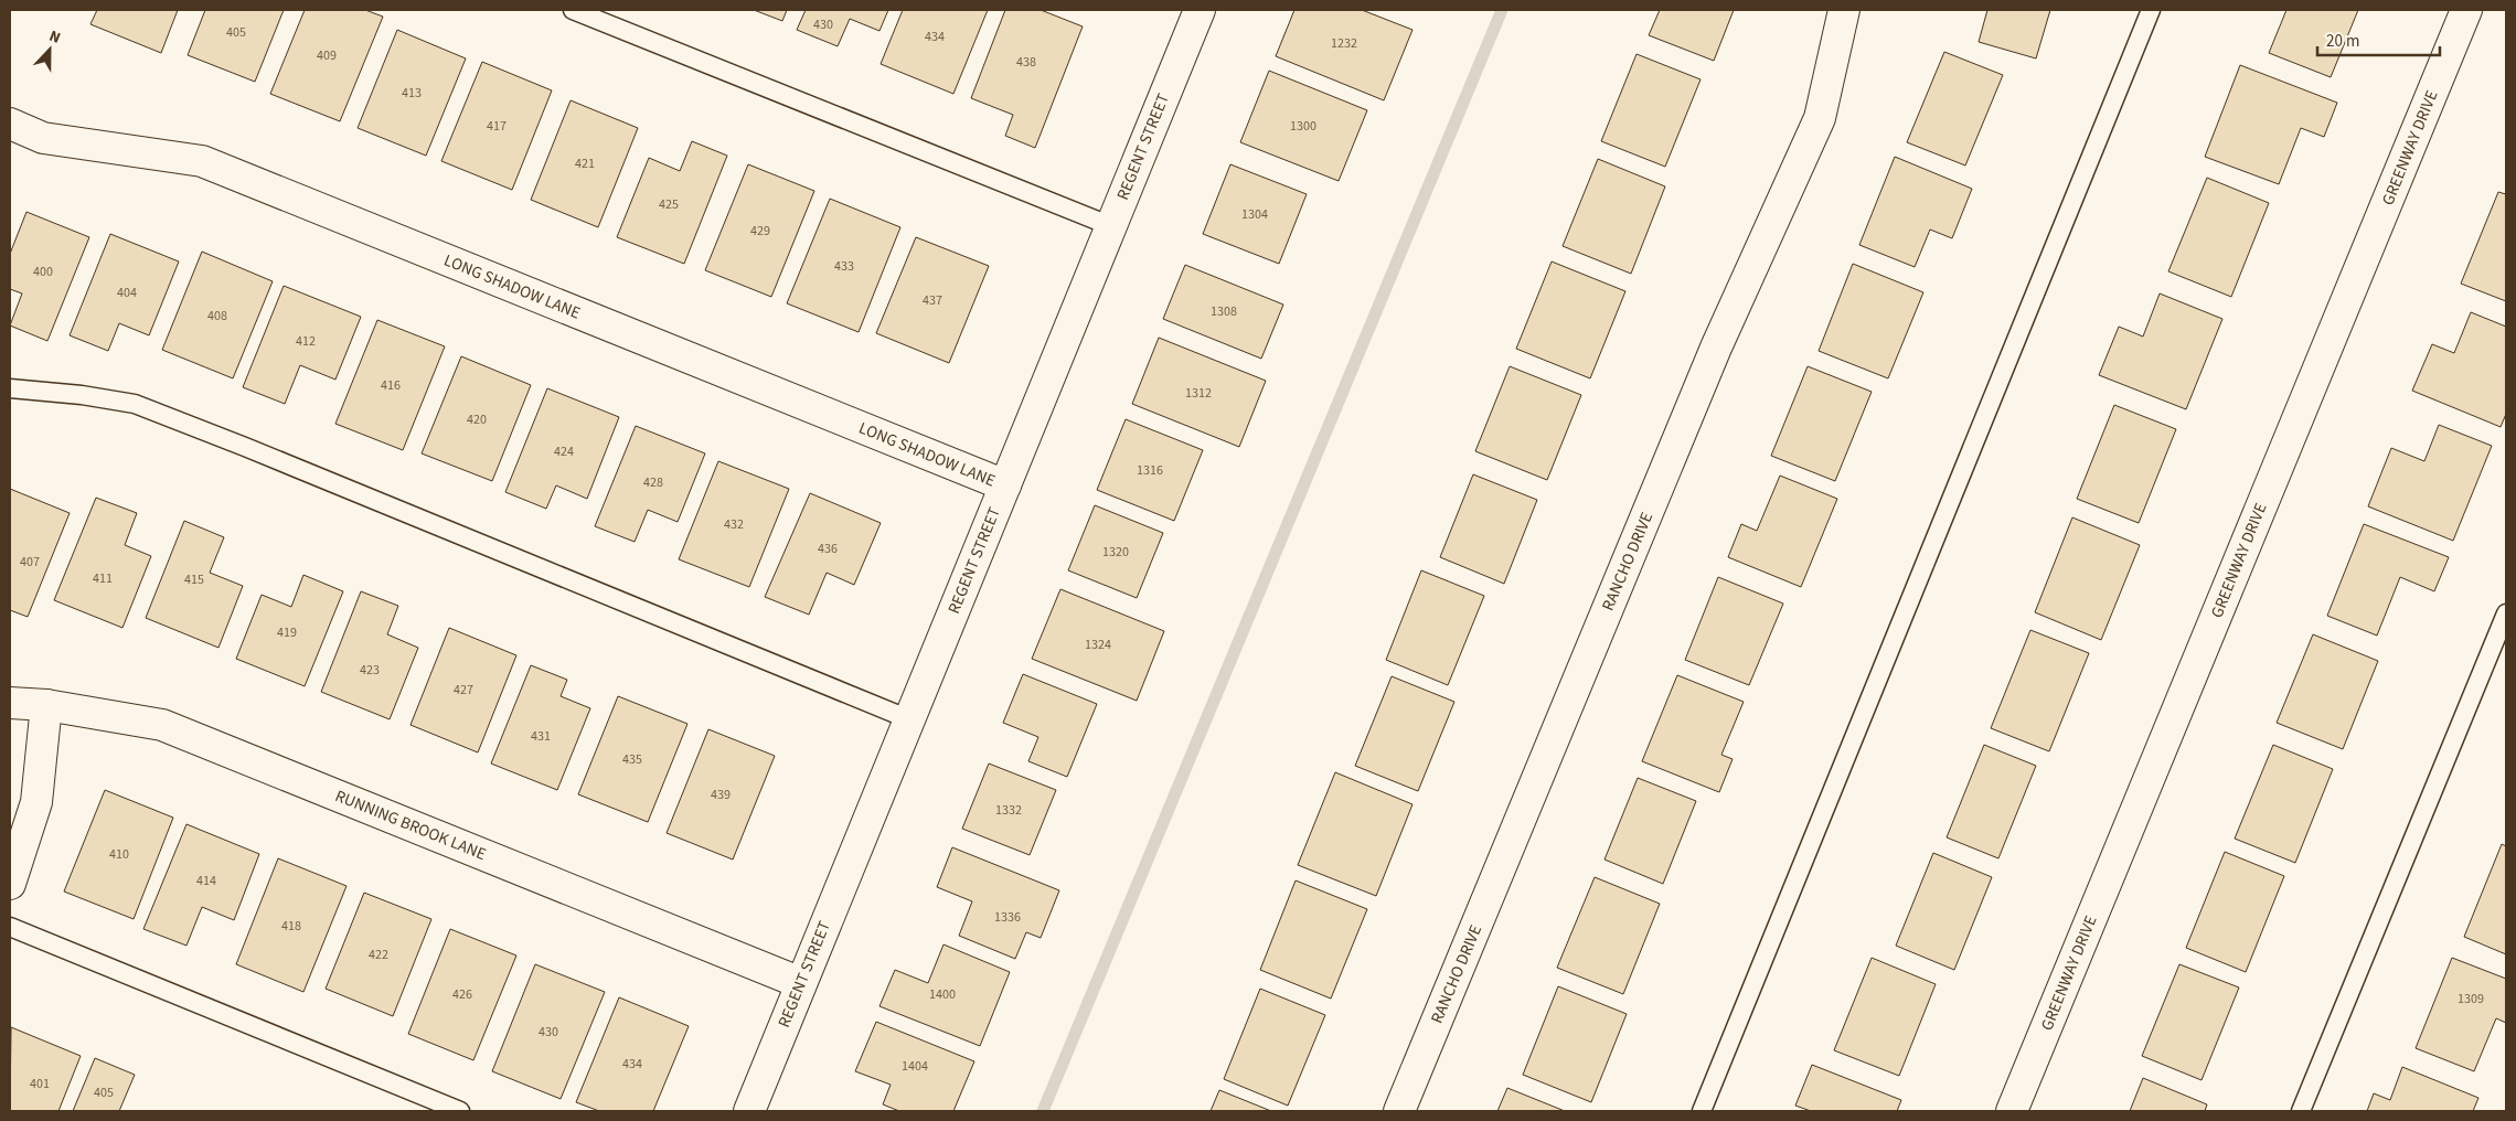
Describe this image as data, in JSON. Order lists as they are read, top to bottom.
{
  "streets": {
    "street": [
      "REGENT STREET",
      "GREENWAY DRIVE",
      "LONG SHADOW LANE",
      "RANCHO DRIVE",
      "RUNNING BROOK LANE"
    ]
  },
  "crossings": [
    ["REGENT STREET", "LONG SHADOW LANE"],
    ["REGENT STREET", "RUNNING BROOK LANE"]
  ],
  "house_numbers": [
    "430",
    "405",
    "434",
    "1232",
    "409",
    "438",
    "413",
    "417",
    "1300",
    "421",
    "425",
    "1304",
    "429",
    "433",
    "400",
    "404",
    "437",
    "1308",
    "408",
    "412",
    "416",
    "1312",
    "420",
    "424",
    "1316",
    "428",
    "432",
    "436",
    "1320",
    "407",
    "411",
    "415",
    "419",
    "1324",
    "423",
    "427",
    "431",
    "435",
    "439",
    "1332",
    "410",
    "414",
    "1336",
    "418",
    "422",
    "426",
    "1400",
    "1309",
    "430",
    "434",
    "1404",
    "401",
    "405"
  ],
  "scale_bar": "20 m",
  "north": "top"
}
